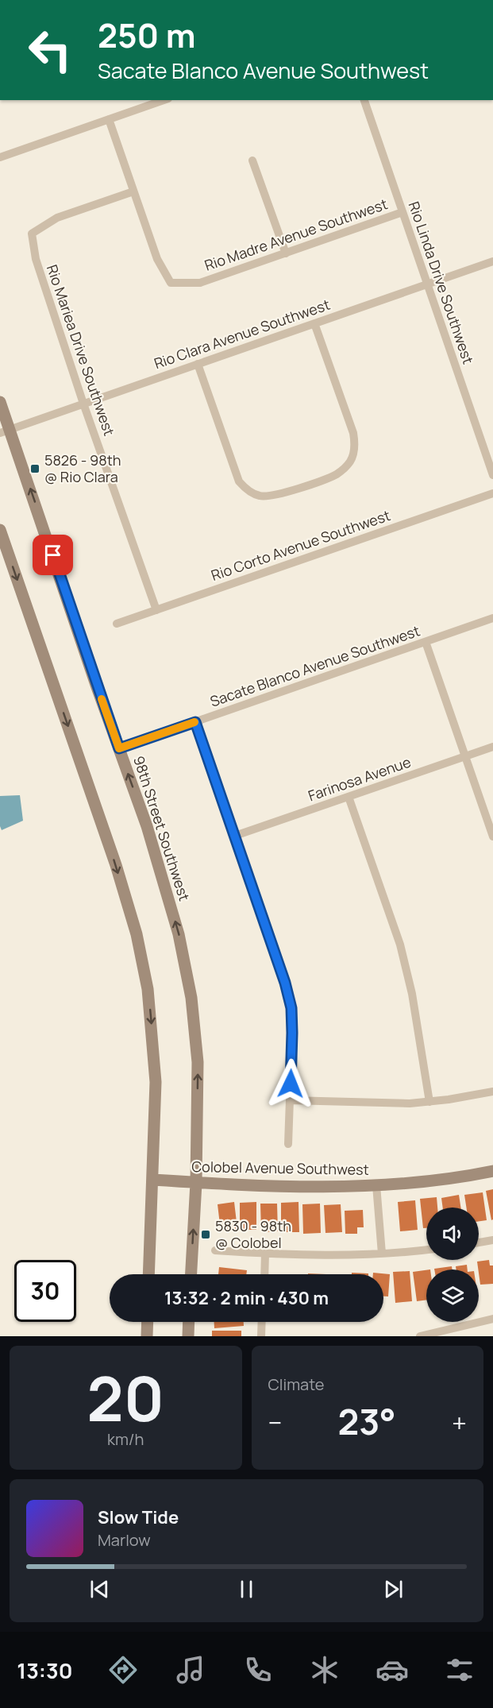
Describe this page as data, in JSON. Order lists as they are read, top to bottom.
{
  "streets": {
    "main road": ["98th Street Southwest", "Colobel Avenue Southwest"],
    "street": [
      "Rio Madre Avenue Southwest",
      "Rio Linda Drive Southwest",
      "Rio Clara Avenue Southwest",
      "Rio Mariea Drive Southwest",
      "Rio Corto Avenue Southwest",
      "Sacate Blanco Avenue Southwest",
      "Farinosa Avenue"
    ]
  },
  "crossings": [
    ["Rio Madre Avenue Southwest", "Rio Linda Drive Southwest"],
    ["Rio Madre Avenue Southwest", "Rio Mariea Drive Southwest"],
    ["Rio Linda Drive Southwest", "Rio Clara Avenue Southwest"],
    ["Rio Clara Avenue Southwest", "Rio Mariea Drive Southwest"],
    ["Rio Clara Avenue Southwest", "98th Street Southwest"],
    ["Rio Mariea Drive Southwest", "Rio Corto Avenue Southwest"],
    ["Sacate Blanco Avenue Southwest", "98th Street Southwest"],
    ["98th Street Southwest", "Colobel Avenue Southwest"]
  ],
  "places": {
    "transit": ["5826 - 98th @ Rio Clara", "5830 - 98th @ Colobel"]
  },
  "page": {
    "turn": ["250 m", "Sacate Blanco Avenue Southwest"],
    "limit": "30",
    "trip": "13:32 · 2 min · 430 m",
    "tile": [
      ["20", "km/h"],
      "Climate"
    ],
    "heat": ["−", "23°", "+"],
    "song": ["Slow Tide", "Marlow"],
    "tabs": "13:30"
  }
}
